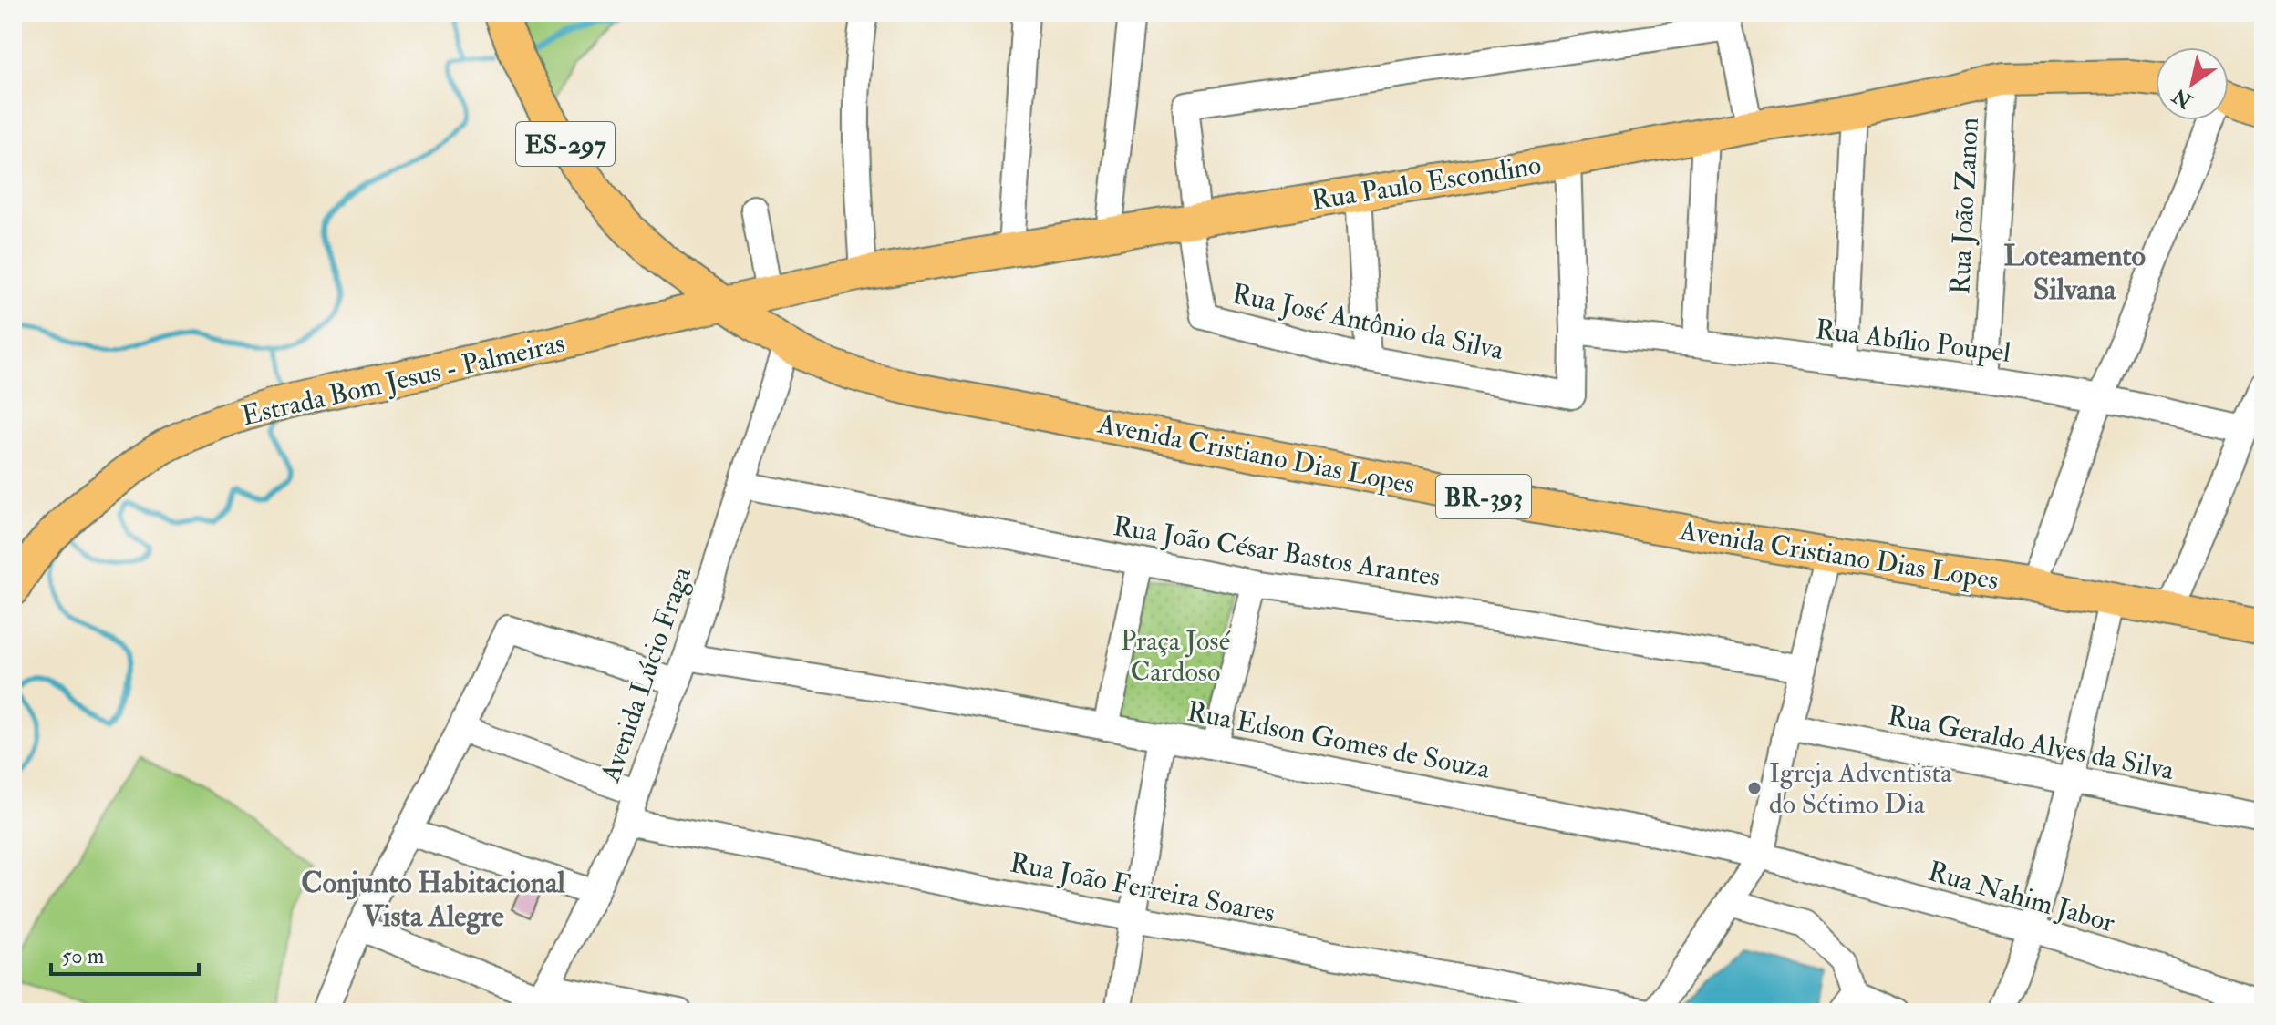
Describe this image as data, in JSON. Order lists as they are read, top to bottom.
{
  "streets": {
    "main road": [
      "ES-297",
      "Rua Paulo Escondino",
      "Estrada Bom Jesus - Palmeiras",
      "Avenida Cristiano Dias Lopes",
      "BR-393"
    ],
    "street": [
      "Rua João Zanon",
      "Rua José Antônio da Silva",
      "Rua Abílio Poupel",
      "Rua João César Bastos Arantes",
      "Avenida Lúcio Fraga",
      "Rua Edson Gomes de Souza",
      "Rua Geraldo Alves da Silva",
      "Rua João Ferreira Soares",
      "Rua Nahim Jabor"
    ]
  },
  "crossings": [
    ["Rua Paulo Escondino", "Rua João Zanon"],
    ["Rua Paulo Escondino", "Rua José Antônio da Silva"],
    ["Rua Paulo Escondino", "Estrada Bom Jesus - Palmeiras"],
    ["Rua Paulo Escondino", "Avenida Cristiano Dias Lopes"],
    ["Rua João Zanon", "Rua Abílio Poupel"],
    ["Rua José Antônio da Silva", "Rua Abílio Poupel"],
    ["Estrada Bom Jesus - Palmeiras", "Avenida Cristiano Dias Lopes"],
    ["Avenida Cristiano Dias Lopes", "Avenida Lúcio Fraga"],
    ["Rua João César Bastos Arantes", "Avenida Lúcio Fraga"],
    ["Avenida Lúcio Fraga", "Rua Edson Gomes de Souza"],
    ["Avenida Lúcio Fraga", "Rua João Ferreira Soares"],
    ["Rua Edson Gomes de Souza", "Rua Nahim Jabor"]
  ],
  "districts": ["Loteamento Silvana", "Conjunto Habitacional Vista Alegre"],
  "parks": ["Praça José Cardoso"],
  "places": ["Igreja Adventista do Sétimo Dia"],
  "scale_bar": "50 m",
  "north": "bottom left"
}
